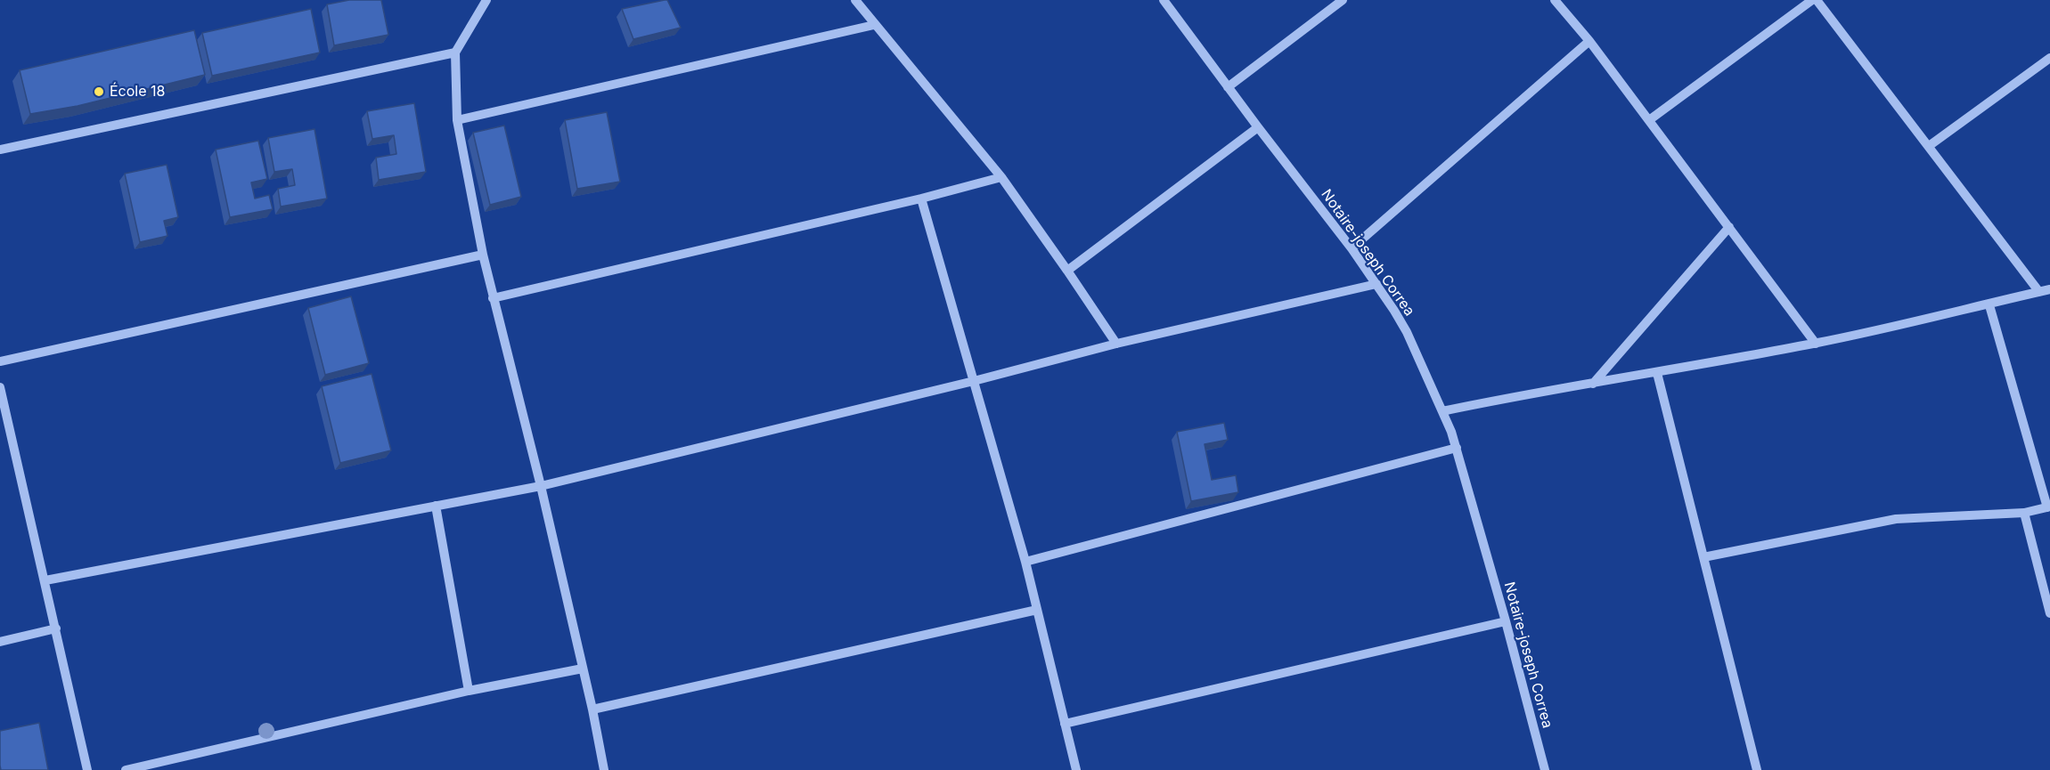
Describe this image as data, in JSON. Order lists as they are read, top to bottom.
{
  "streets": {
    "street": ["Notaire-joseph Correa"]
  },
  "places": ["École 18"]
}
